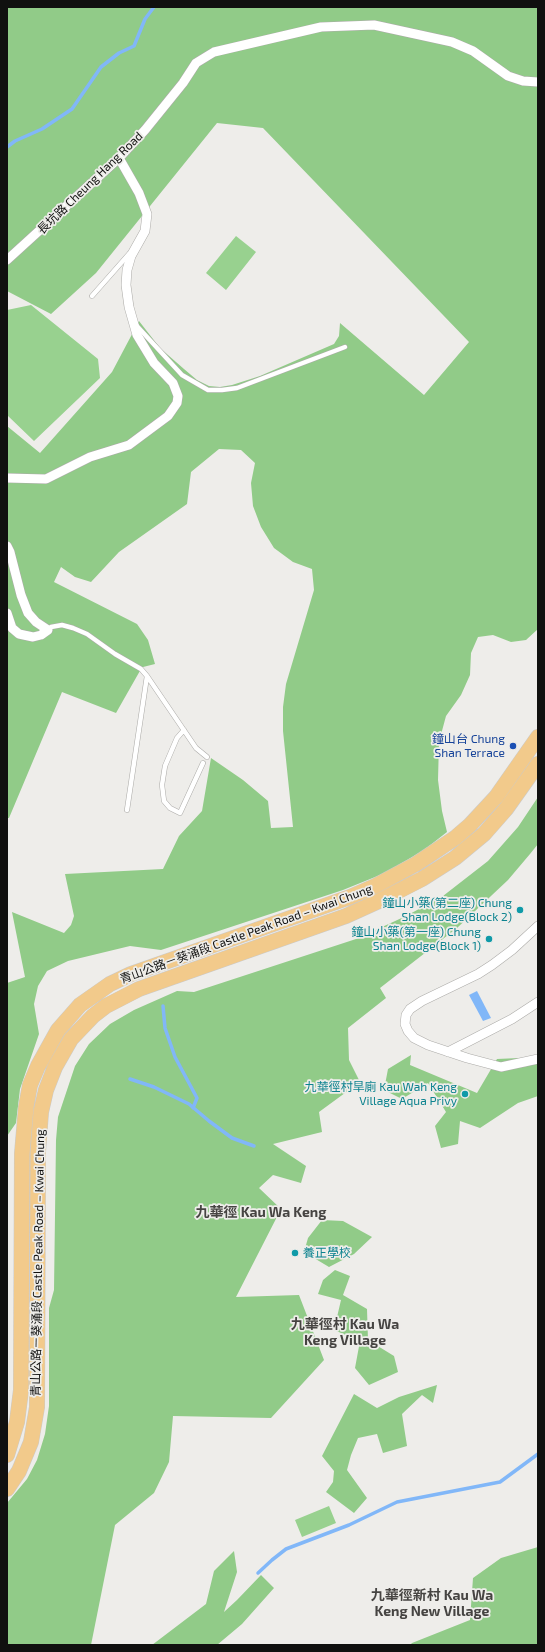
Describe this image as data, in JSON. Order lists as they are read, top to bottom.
{
  "streets": {
    "main road": ["青山公路－葵涌段 Castle Peak Road – Kwai Chung"],
    "street": ["長坑路 Cheung Hang Road"]
  },
  "districts": ["九華徑 Kau Wa Keng", "九華徑村 Kau Wa Keng Village", "九華徑新村 Kau Wa Keng New Village"],
  "places": [
    "鐘山台 Chung Shan Terrace",
    "鐘山小築(第二座) Chung Shan Lodge(Block 2)",
    "鐘山小築(第一座) Chung Shan Lodge(Block 1)",
    "九華徑村旱廁 Kau Wah Keng Village Aqua Privy",
    "養正學校"
  ]
}
